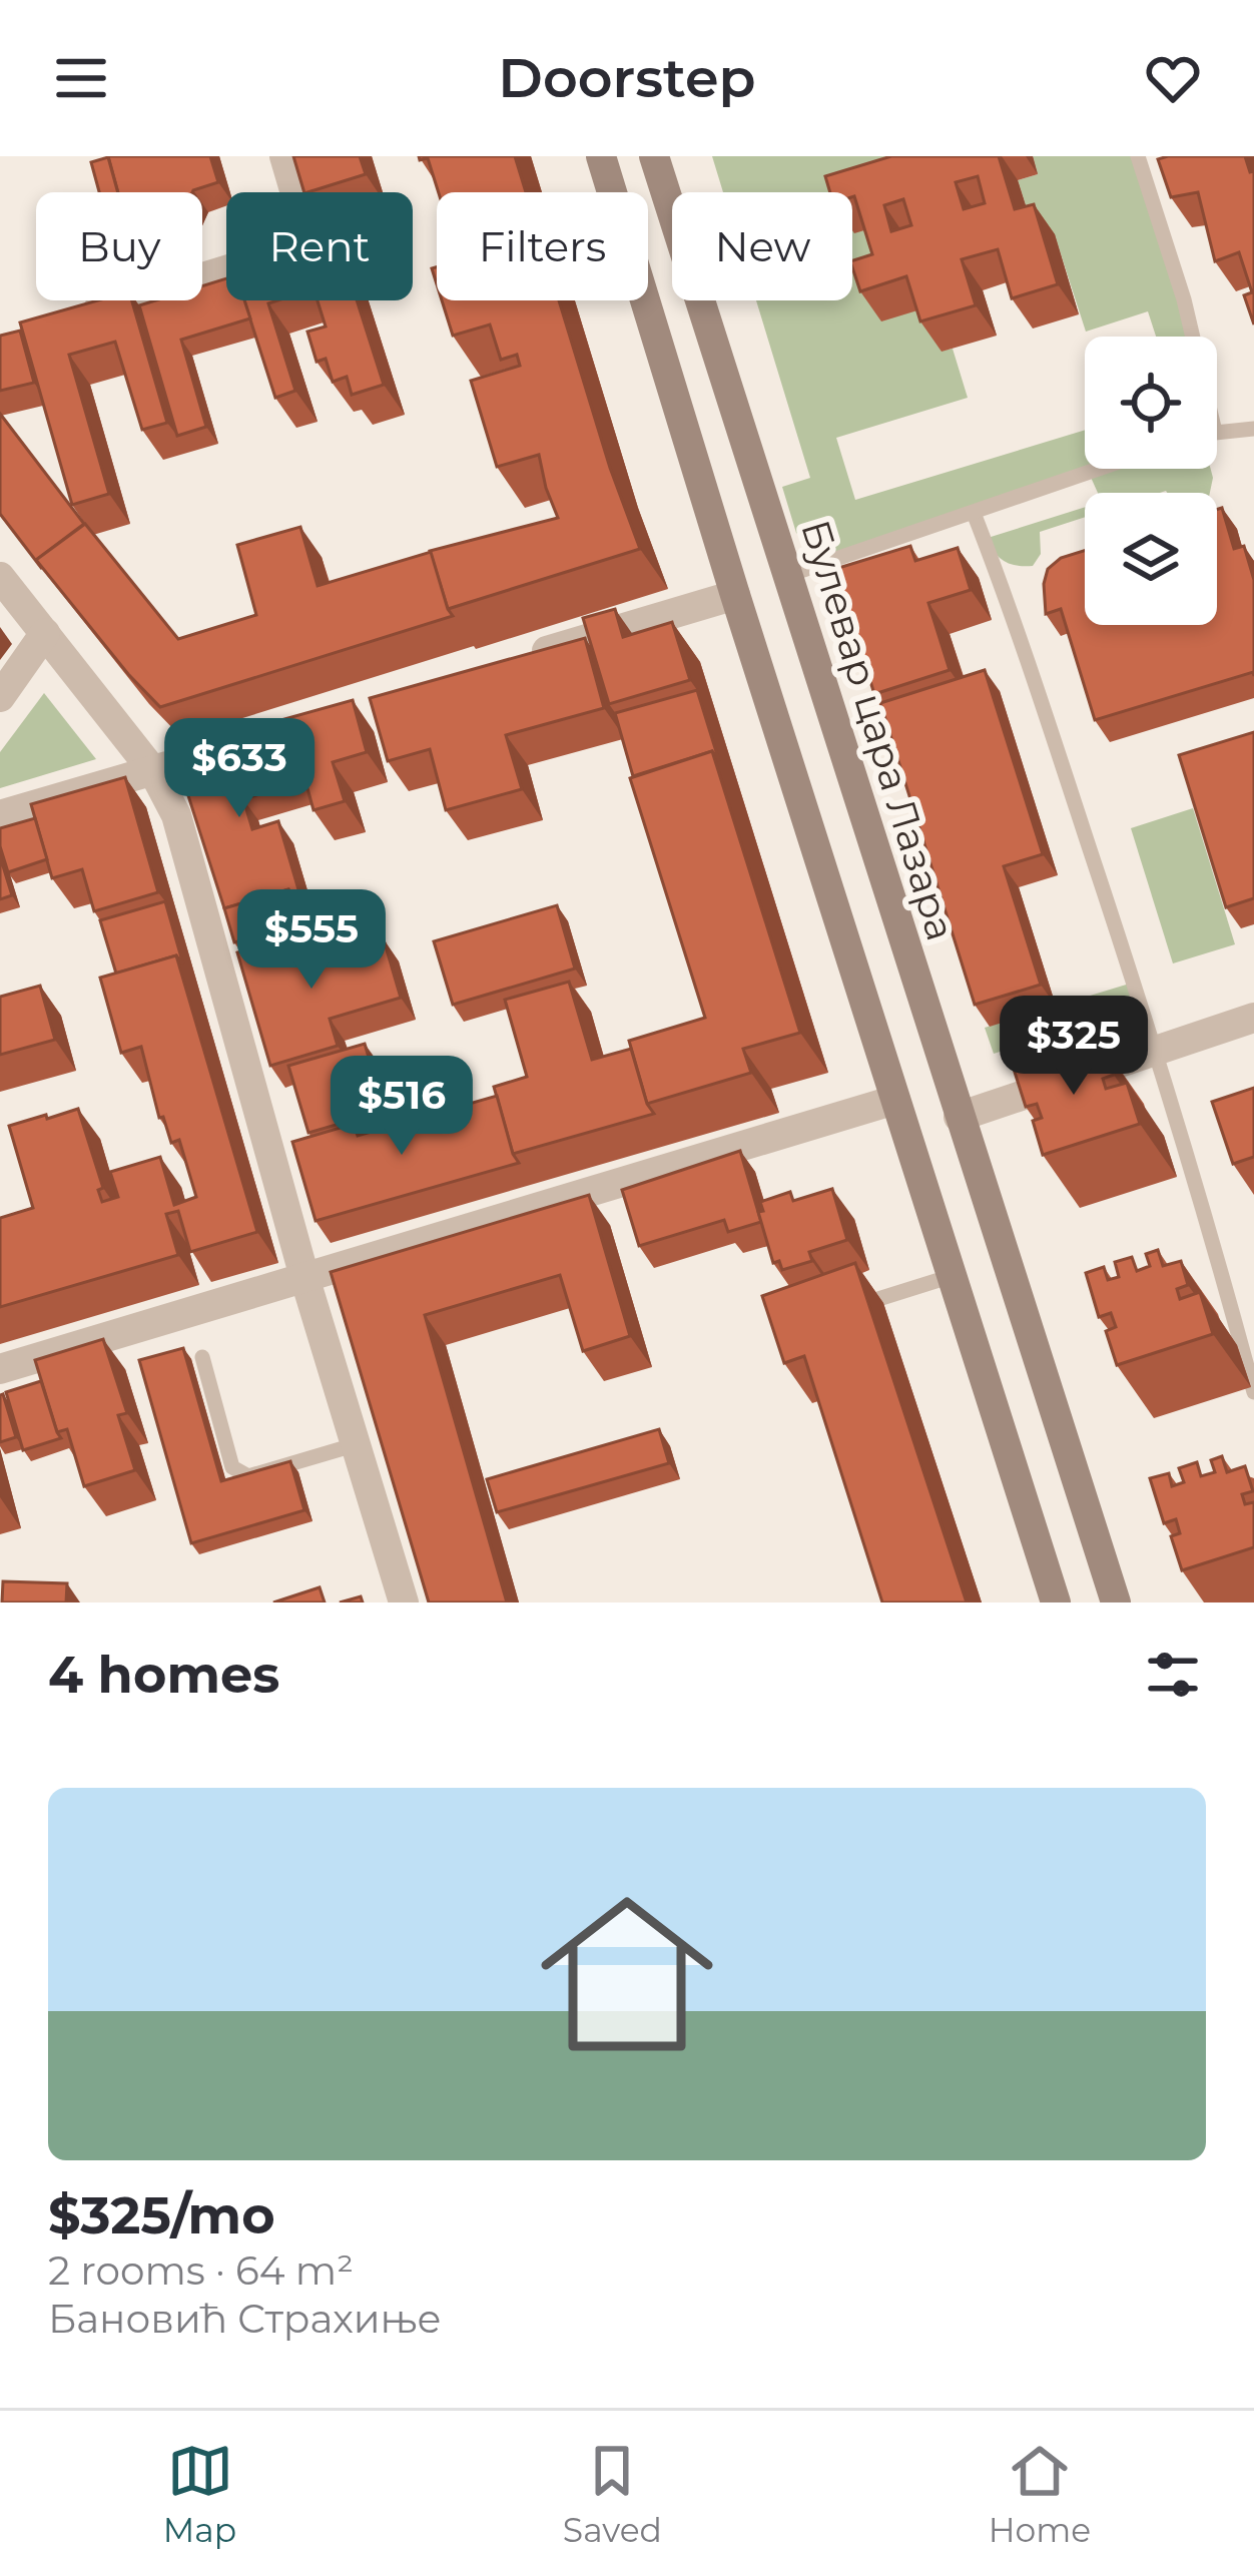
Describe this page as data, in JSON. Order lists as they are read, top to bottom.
{
  "streets": {
    "main road": ["Булевар цара Лазара"]
  },
  "page": {
    "header": "Doorstep",
    "chip": [
      "Buy",
      "Rent",
      "Filters",
      "New"
    ],
    "price": [
      "$633",
      "$555",
      "$325",
      "$516"
    ],
    "heading": "4 homes",
    "list": [
      {
        "name": "$325/mo",
        "note": "2 rooms · 64 m² · Бановић Страхиње"
      }
    ],
    "tabs": ["Map", "Saved", "Home"]
  }
}
